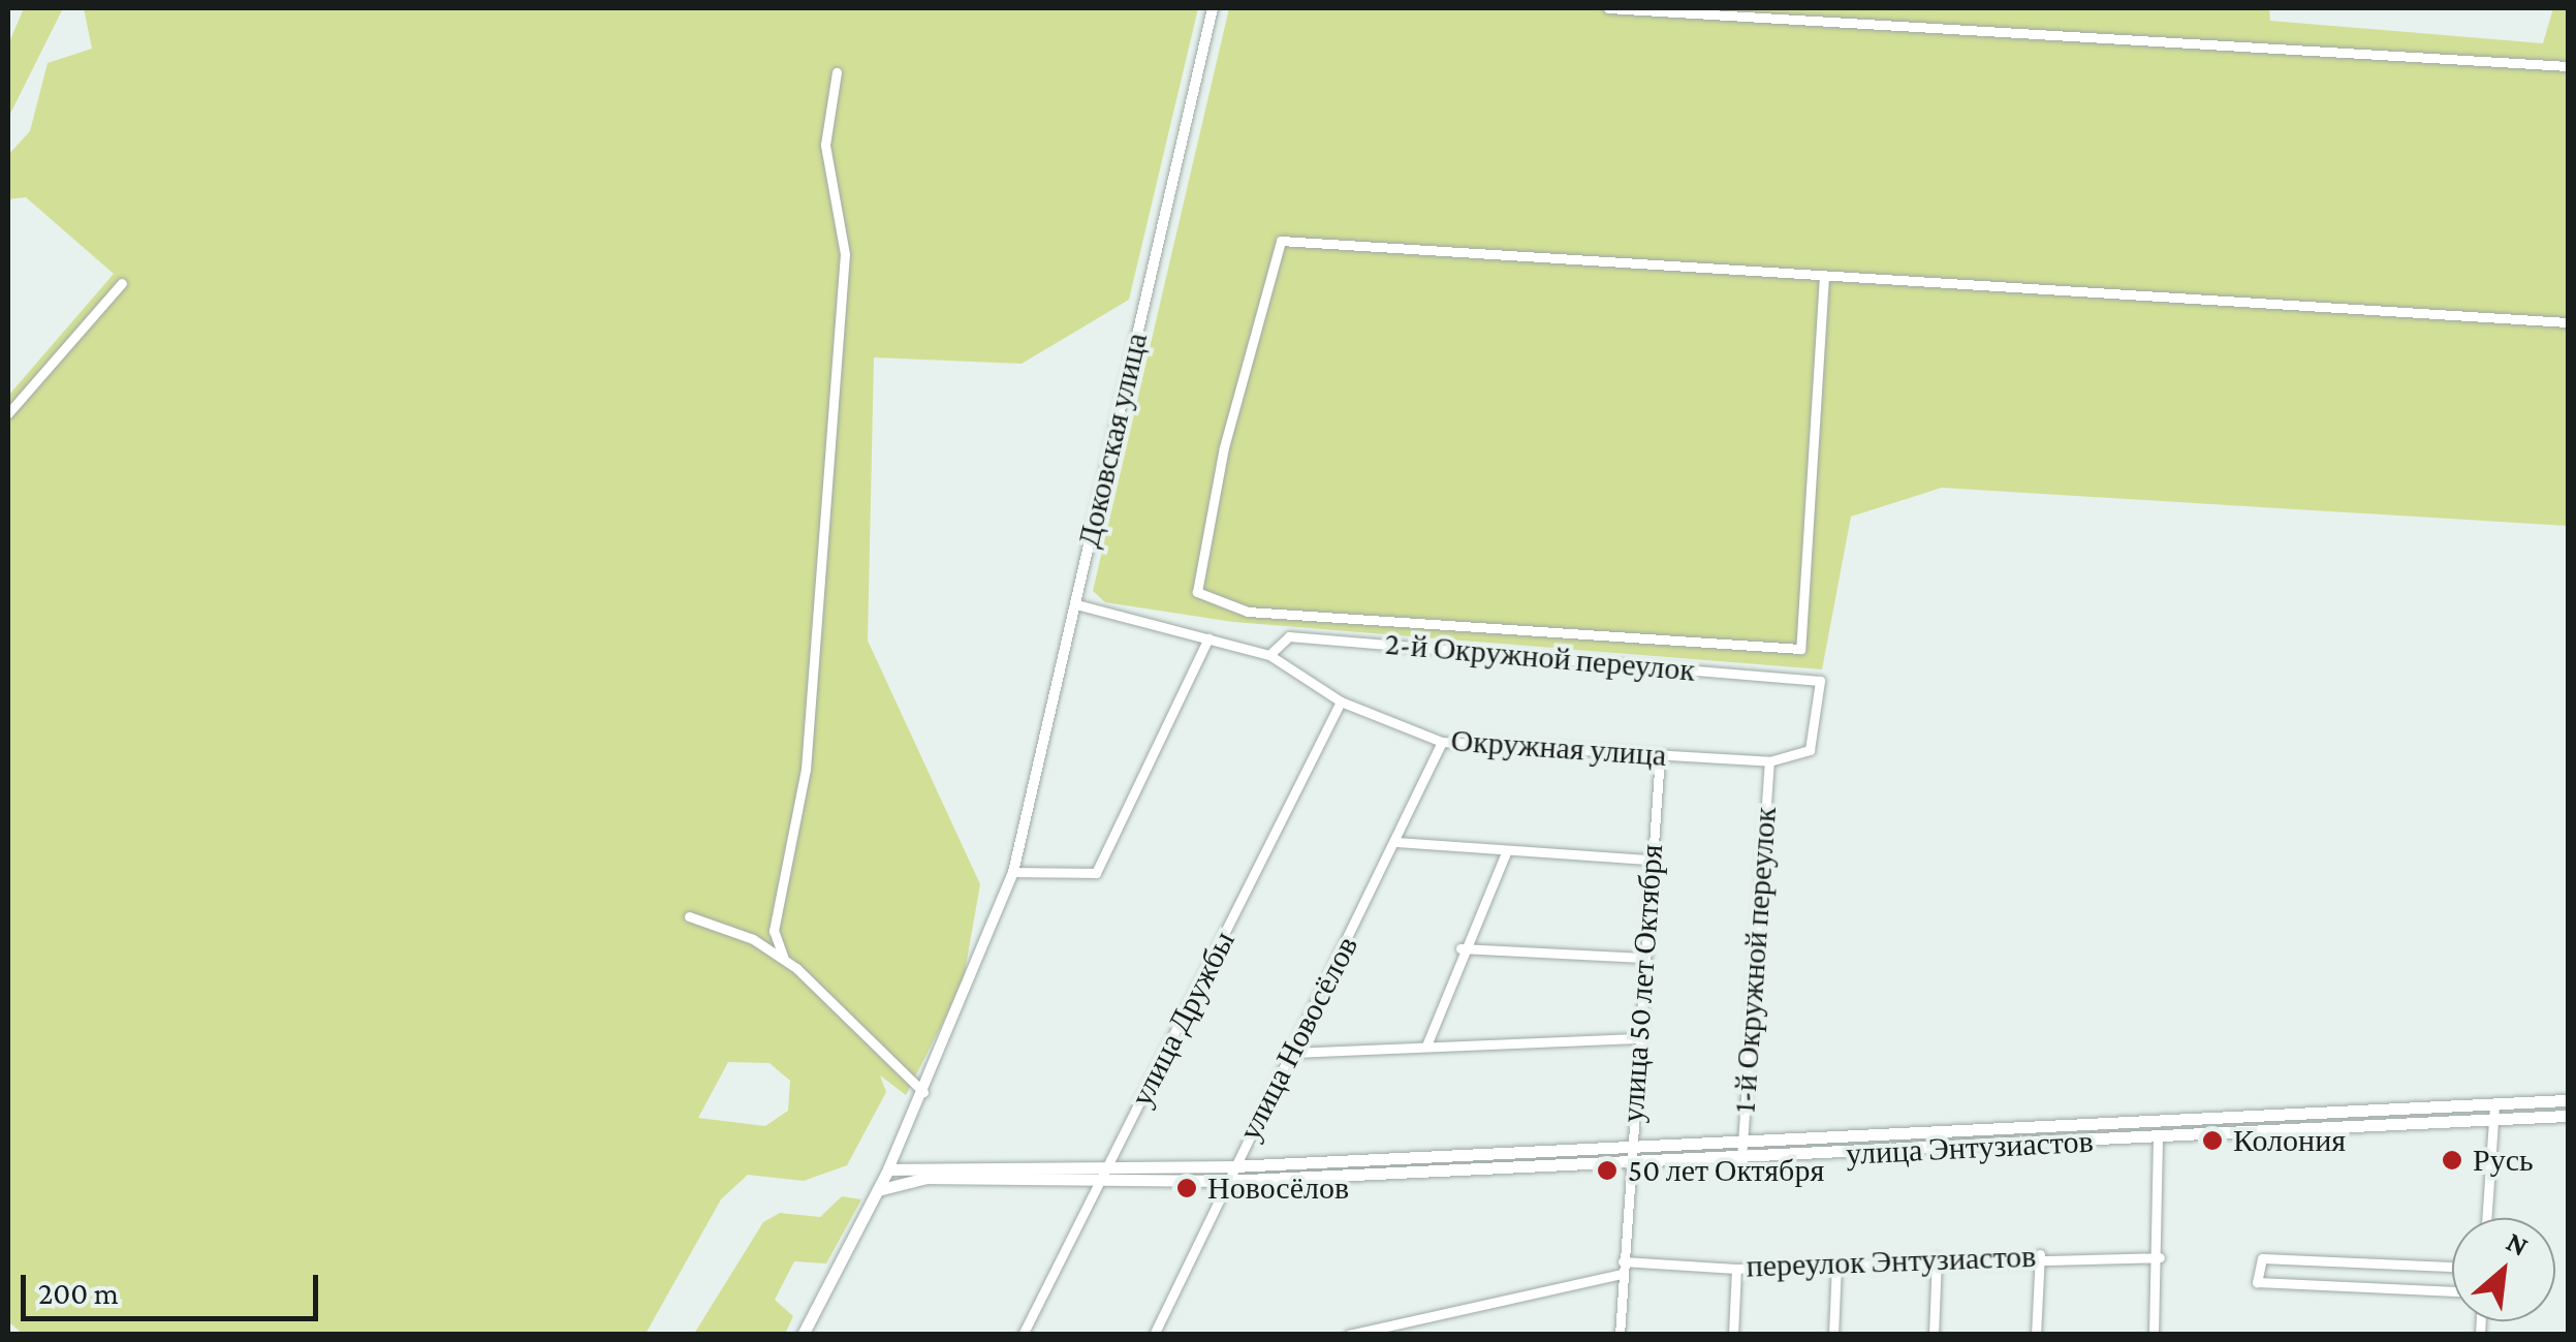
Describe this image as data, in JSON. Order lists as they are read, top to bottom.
{
  "streets": {
    "main road": ["Доковская улица", "улица Энтузиастов"],
    "street": [
      "2-й Окружной переулок",
      "Окружная улица",
      "1-й Окружной переулок",
      "улица 50 лет Октября",
      "улица Дружбы",
      "улица Новосёлов",
      "переулок Энтузиастов"
    ]
  },
  "crossings": [
    ["Доковская улица", "Окружная улица"],
    ["Доковская улица", "улица Энтузиастов"],
    ["2-й Окружной переулок", "Окружная улица"],
    ["Окружная улица", "1-й Окружной переулок"],
    ["Окружная улица", "улица 50 лет Октября"],
    ["Окружная улица", "улица Дружбы"],
    ["Окружная улица", "улица Новосёлов"],
    ["1-й Окружной переулок", "улица Энтузиастов"],
    ["улица 50 лет Октября", "улица Энтузиастов"],
    ["улица 50 лет Октября", "переулок Энтузиастов"],
    ["улица Дружбы", "улица Энтузиастов"],
    ["улица Новосёлов", "улица Энтузиастов"]
  ],
  "places": [
    "Колония",
    "Русь",
    "50 лет Октября",
    "Новосёлов"
  ],
  "scale_bar": "200 m",
  "north": "top right"
}
